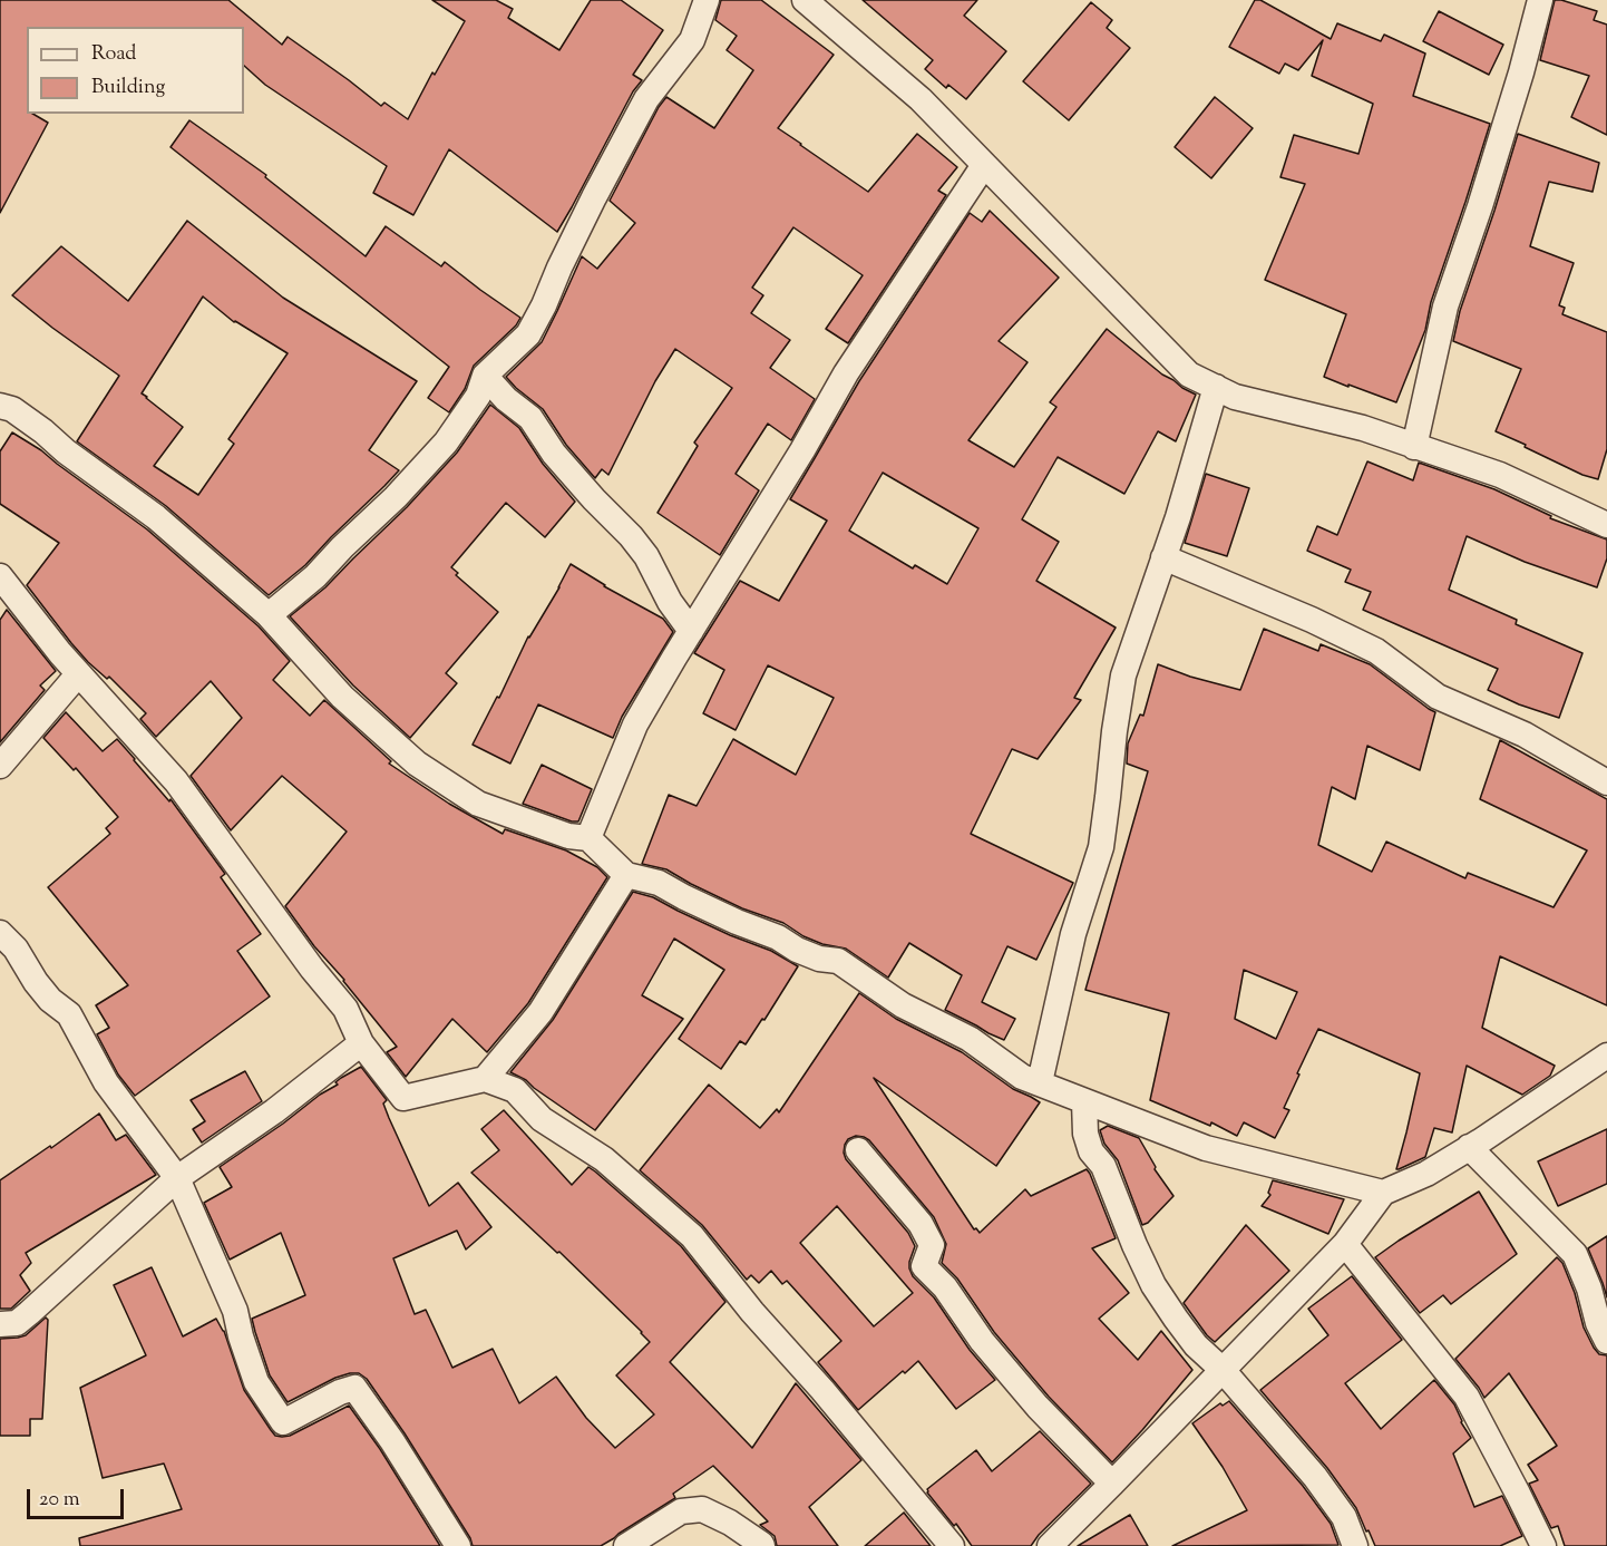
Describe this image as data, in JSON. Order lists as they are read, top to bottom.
{
  "legend": ["Road", "Building"],
  "scale_bar": "20 m"
}
